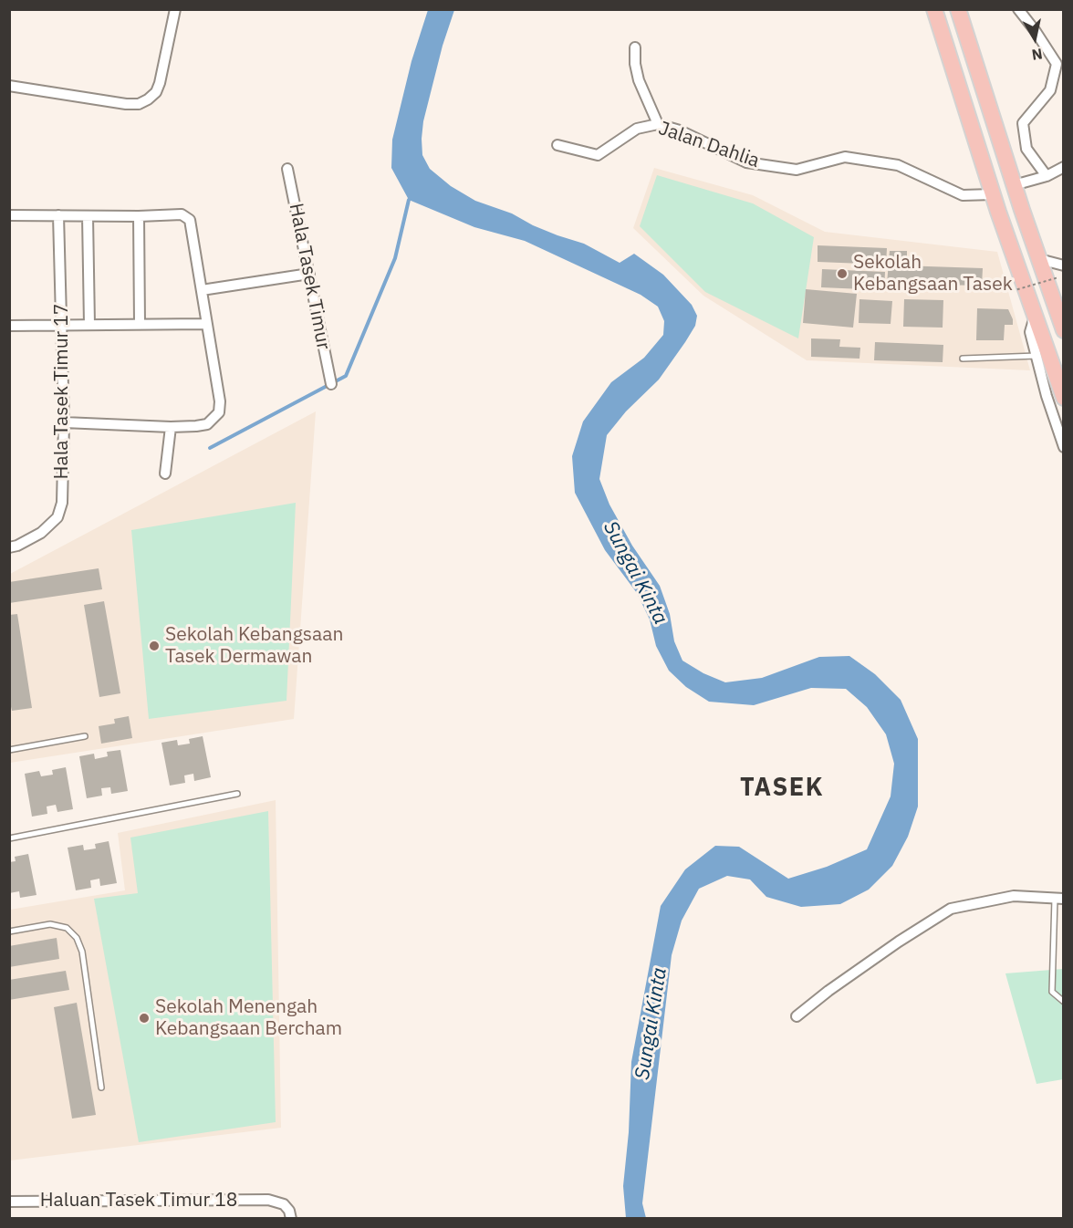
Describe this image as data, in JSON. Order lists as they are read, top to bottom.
{
  "streets": {
    "street": [
      "Jalan Dahlia",
      "Hala Tasek Timur",
      "Hala Tasek Timur 17",
      "Haluan Tasek Timur 18"
    ]
  },
  "districts": ["TASEK"],
  "water": ["Sungai Kinta"],
  "places": ["Sekolah Kebangsaan Tasek", "Sekolah Kebangsaan Tasek Dermawan", "Sekolah Menengah Kebangsaan Bercham"],
  "north": "bottom"
}
